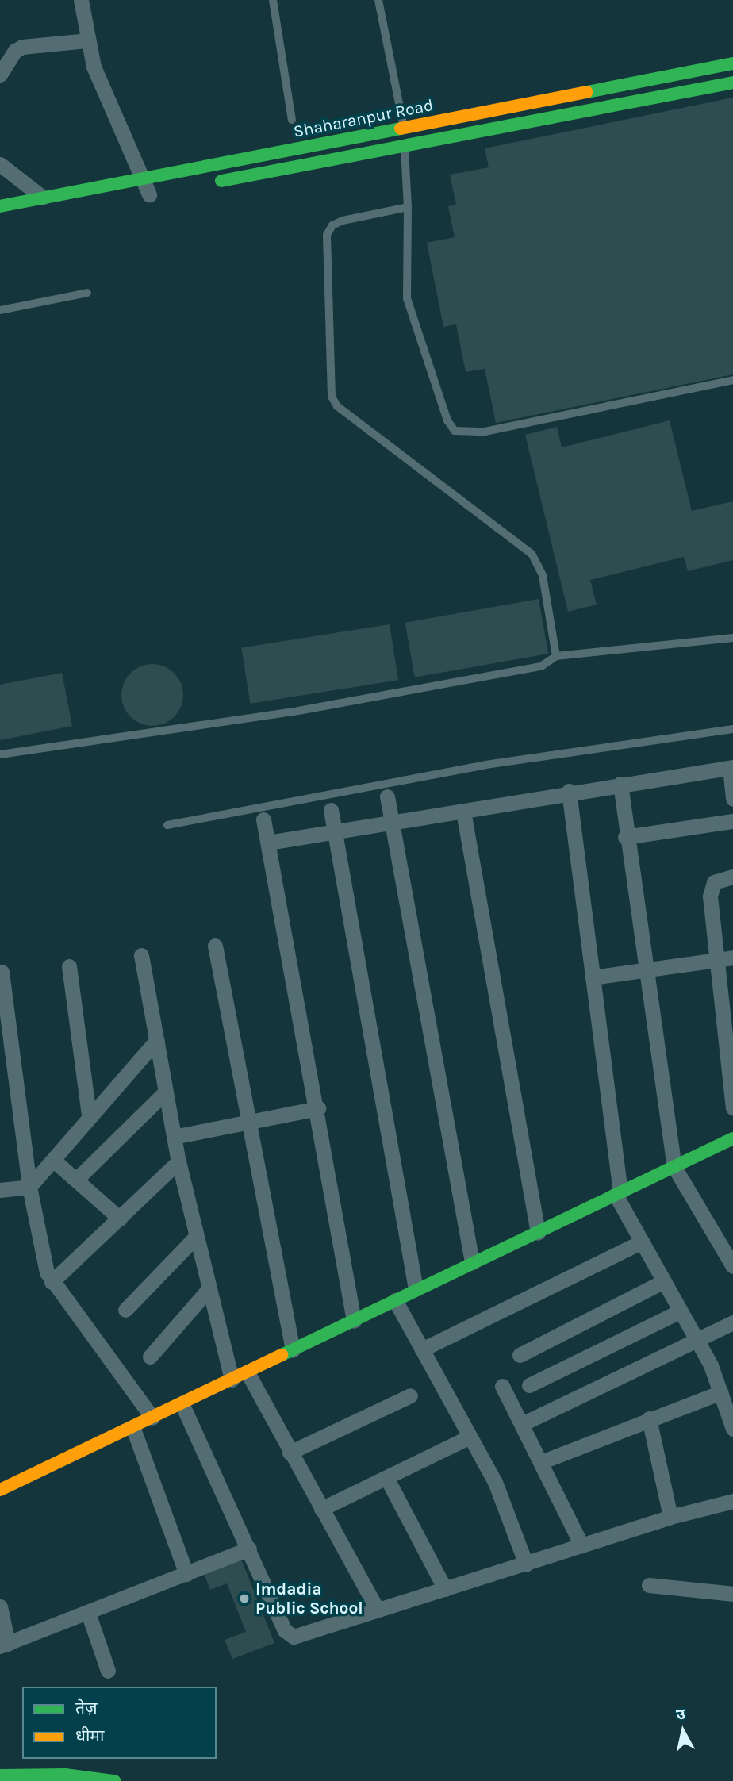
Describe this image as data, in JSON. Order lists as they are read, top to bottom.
{
  "streets": {
    "main road": ["Shaharanpur Road"]
  },
  "places": ["Imdadia Public School"],
  "legend": ["तेज़", "धीमा"],
  "north": "top"
}
